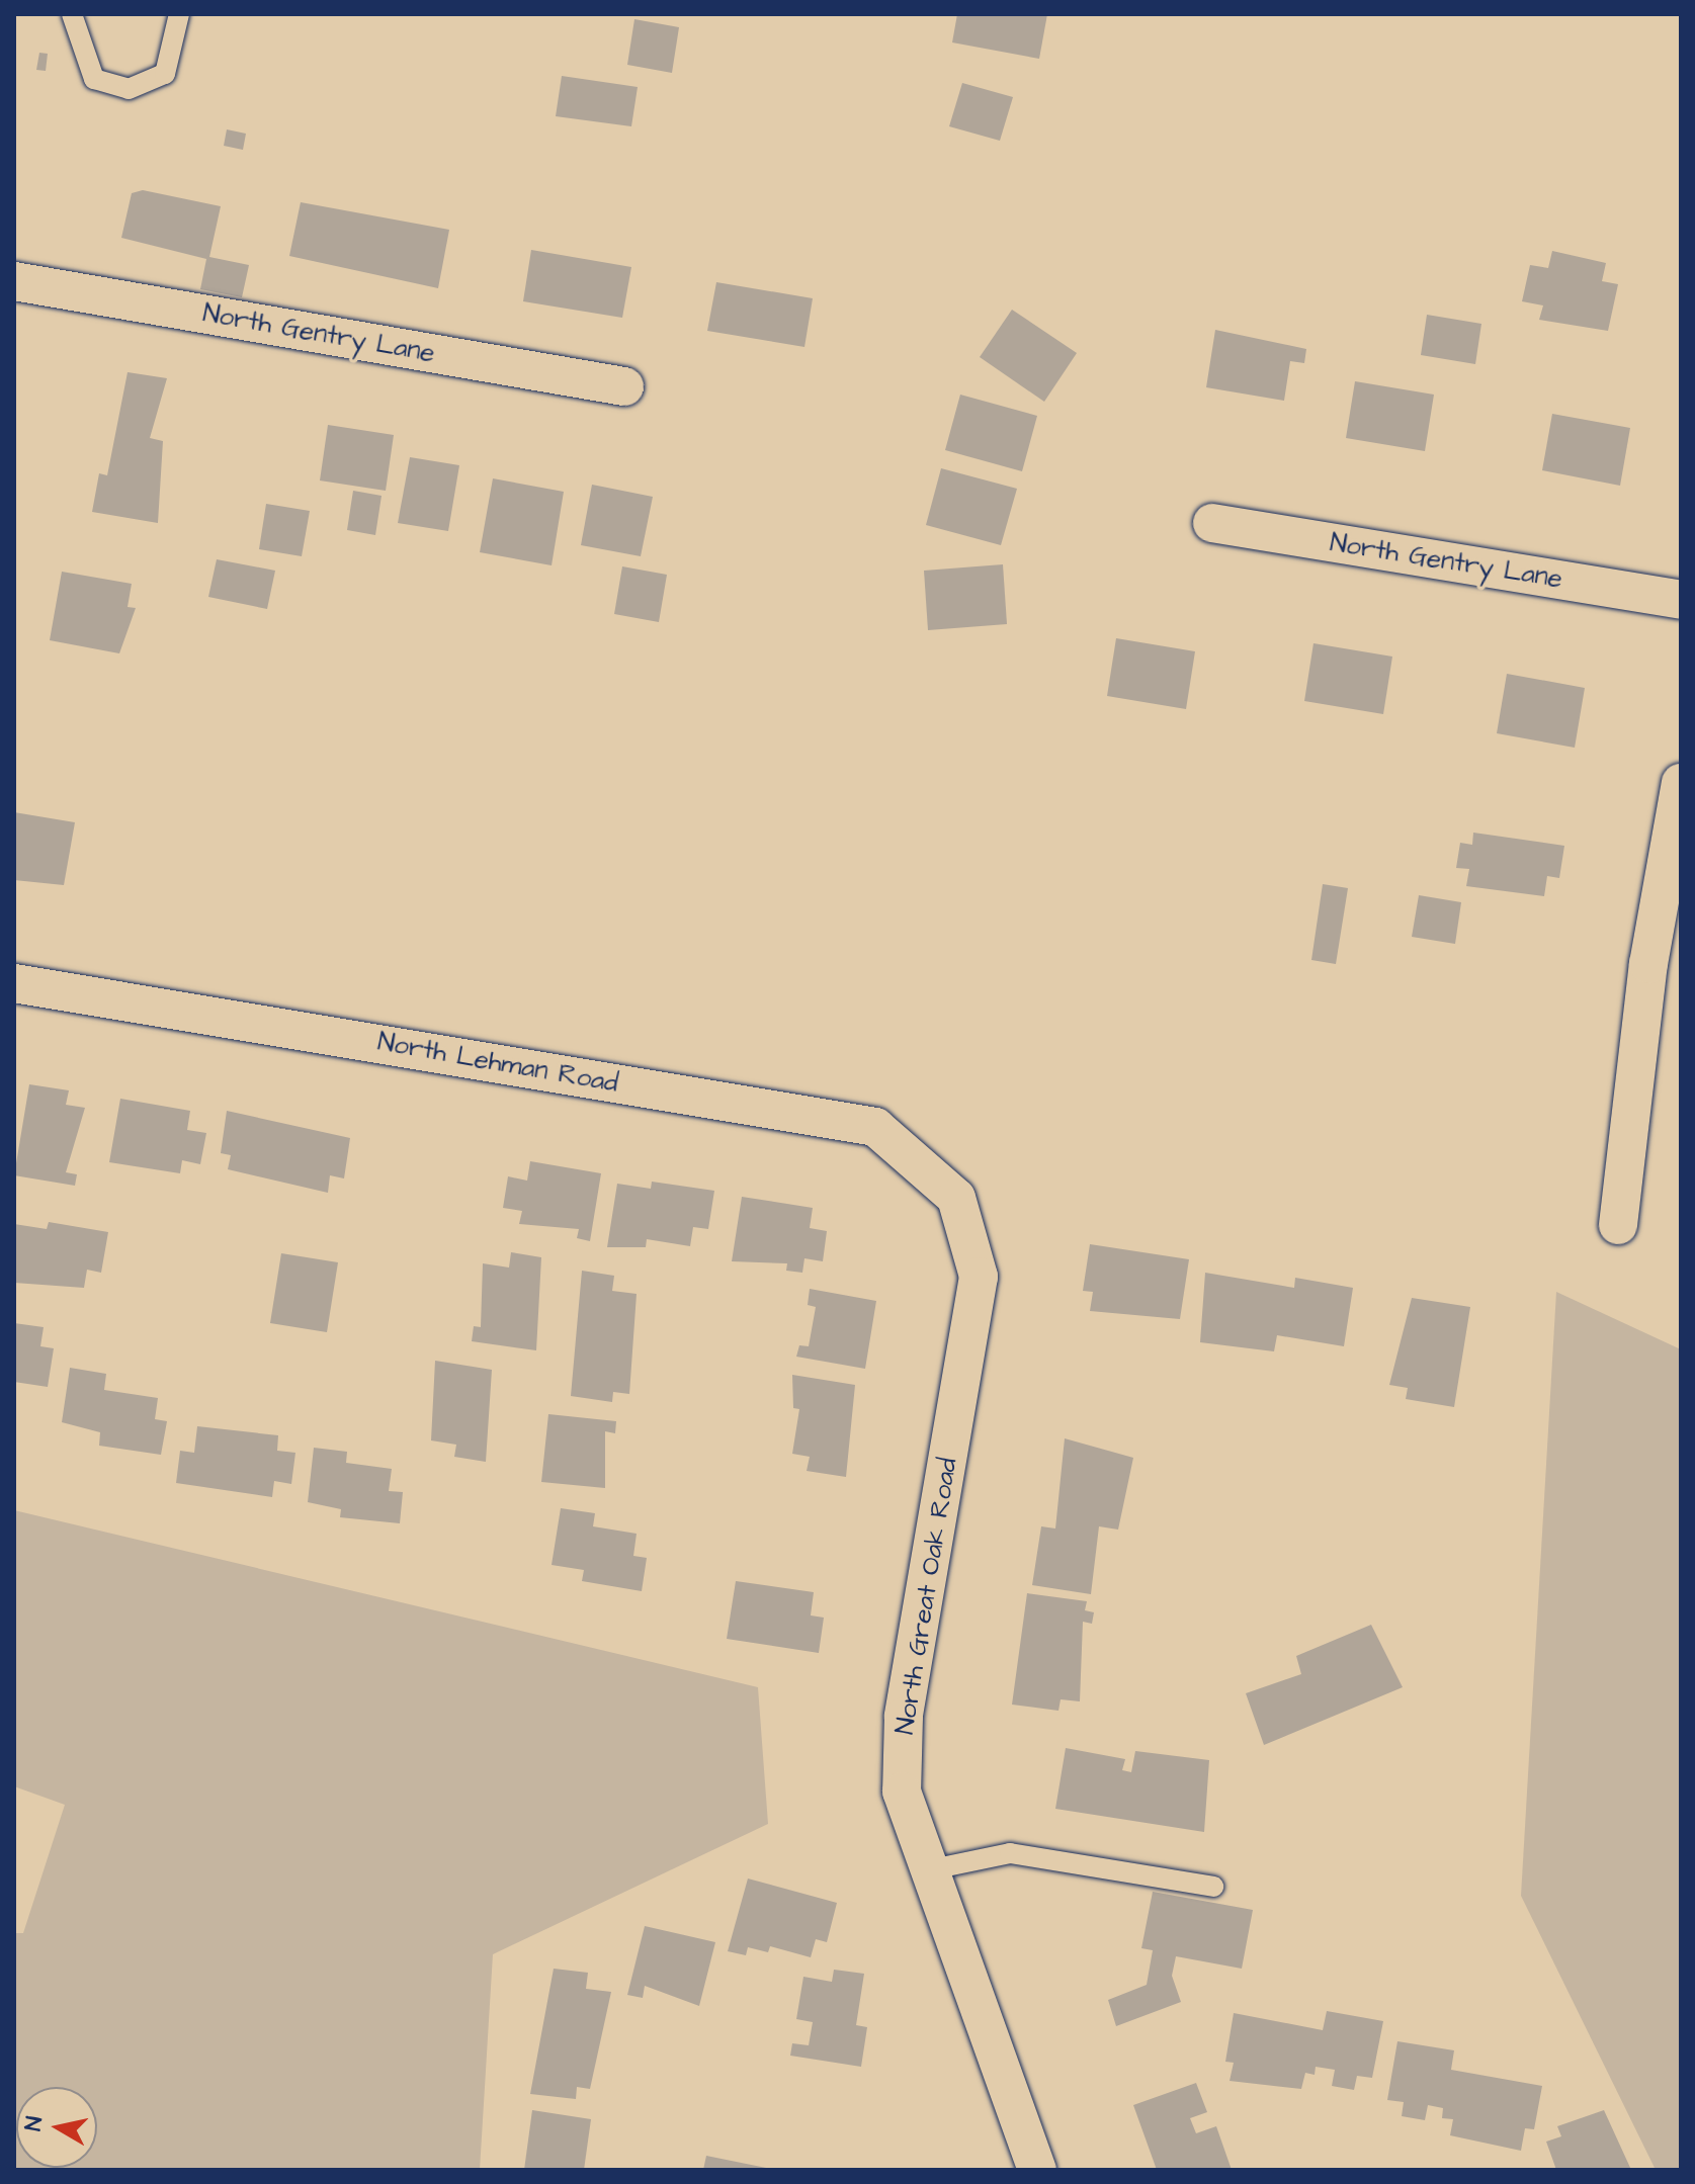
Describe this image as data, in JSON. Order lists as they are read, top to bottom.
{
  "streets": {
    "street": ["North Gentry Lane", "North Lehman Road", "North Great Oak Road"]
  },
  "crossings": [
    ["North Lehman Road", "North Great Oak Road"]
  ],
  "north": "left"
}
